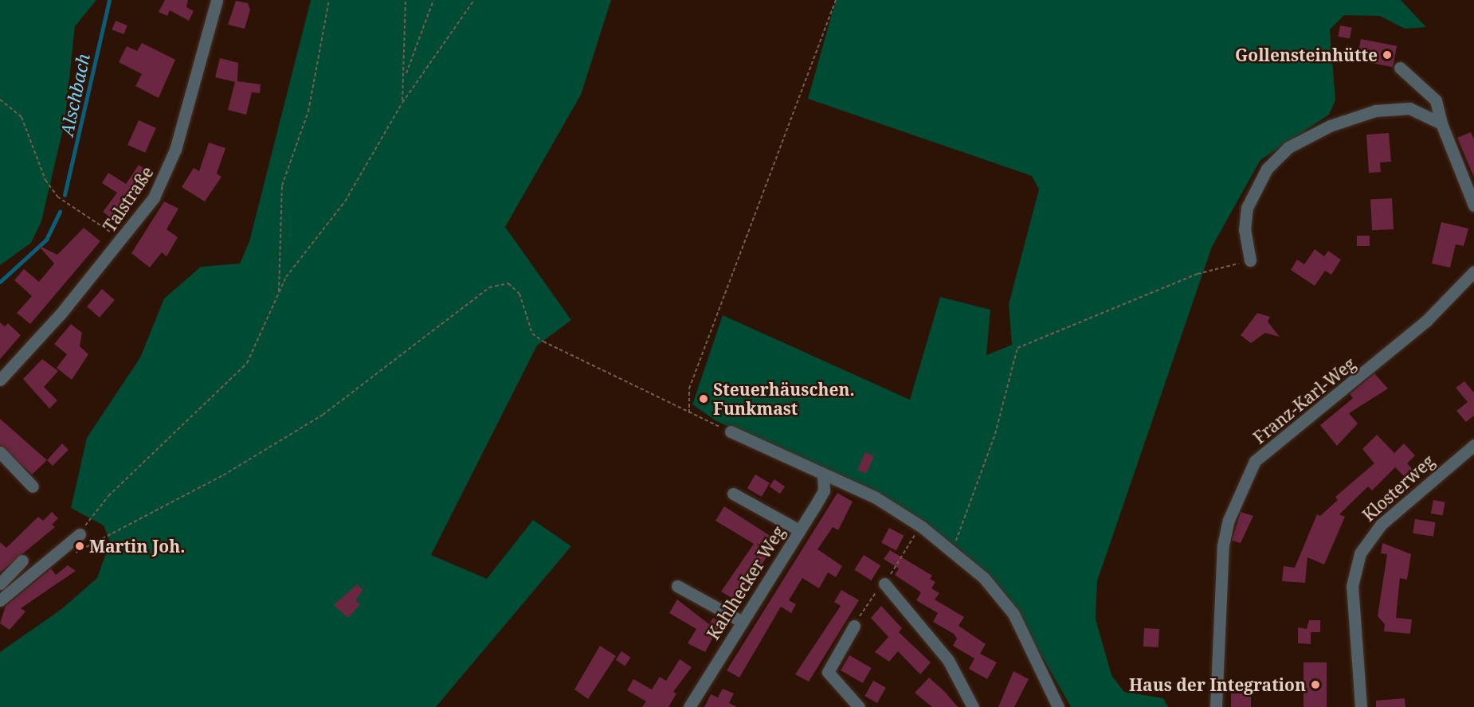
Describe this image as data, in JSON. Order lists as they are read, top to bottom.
{
  "streets": {
    "street": [
      "Talstraße",
      "Franz-Karl-Weg",
      "Klosterweg",
      "Kahlhecker Weg"
    ]
  },
  "water": ["Alschbach"],
  "places": [
    "Gollensteinhütte",
    "Steuerhäuschen. Funkmast",
    "Martin Joh.",
    "Haus der Integration"
  ]
}
